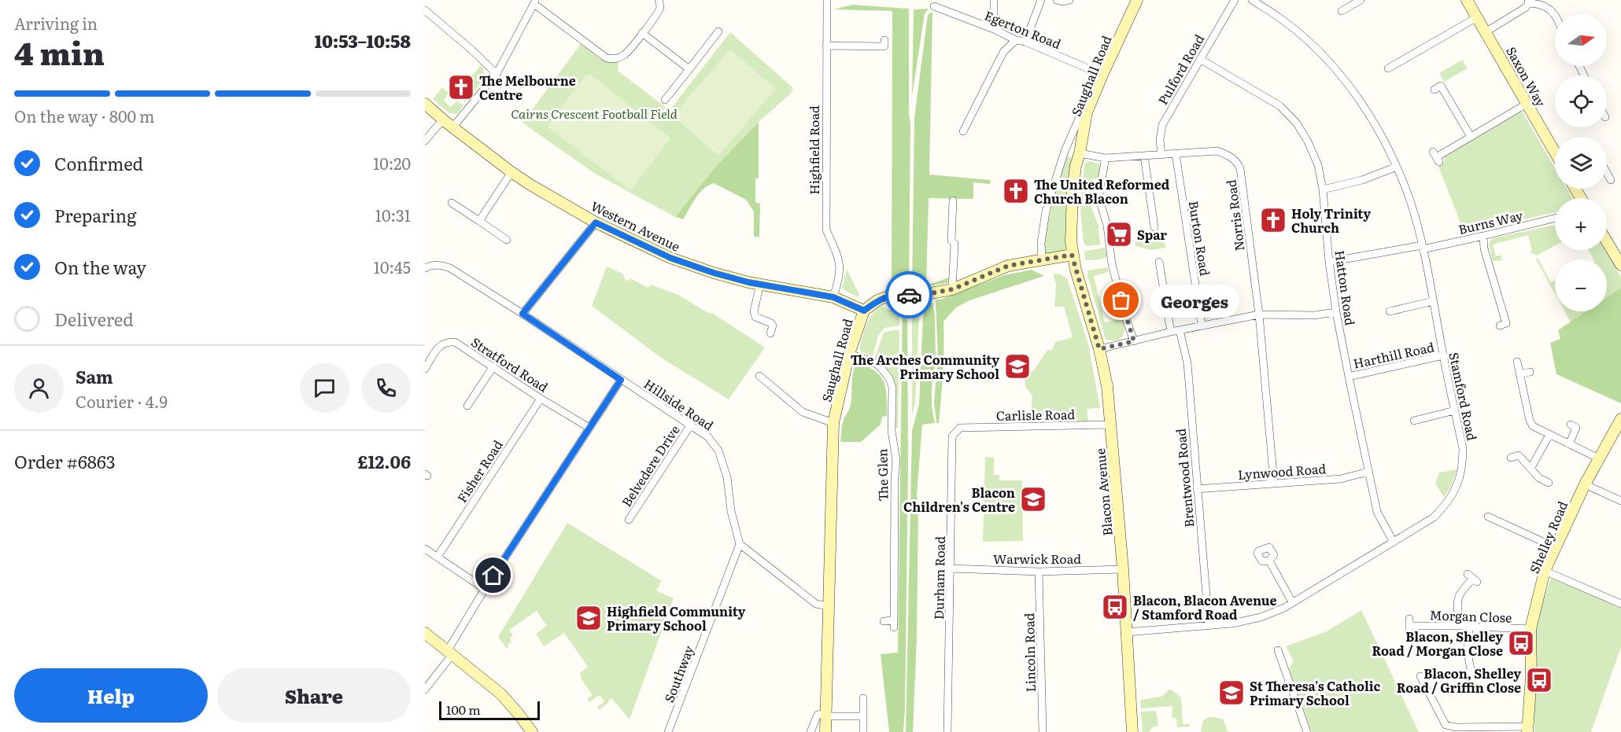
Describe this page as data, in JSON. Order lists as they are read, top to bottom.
{
  "streets": {
    "street": [
      "Egerton Road",
      "Pulford Road",
      "Saughall Road",
      "Saxon Way",
      "Highfield Road",
      "Norris Road",
      "Burns Way",
      "Western Avenue",
      "Burton Road",
      "Hatton Road",
      "Harthill Road",
      "Stratford Road",
      "Stamford Road",
      "Hillside Road",
      "Carlisle Road",
      "Belvedere Drive",
      "Fisher Road",
      "Lynwood Road",
      "The Glen",
      "Brentwood Road",
      "Blacon Avenue",
      "Shelley Road",
      "Warwick Road",
      "Durham Road",
      "Morgan Close",
      "Lincoln Road",
      "Southway"
    ]
  },
  "crossings": [
    ["Egerton Road", "Saughall Road"],
    ["Pulford Road", "Norris Road"],
    ["Pulford Road", "Hatton Road"],
    ["Saughall Road", "Norris Road"],
    ["Saughall Road", "Western Avenue"],
    ["Saughall Road", "The Glen"],
    ["Saughall Road", "Blacon Avenue"],
    ["Highfield Road", "Western Avenue"],
    ["Norris Road", "Burton Road"],
    ["Norris Road", "Lynwood Road"],
    ["Burns Way", "Hatton Road"],
    ["Burns Way", "Stamford Road"],
    ["Hatton Road", "Harthill Road"],
    ["Hatton Road", "Stamford Road"],
    ["Hatton Road", "Lynwood Road"],
    ["Harthill Road", "Stamford Road"],
    ["Stratford Road", "Fisher Road"],
    ["Stamford Road", "Brentwood Road"],
    ["Stamford Road", "Blacon Avenue"],
    ["Hillside Road", "Belvedere Drive"],
    ["Hillside Road", "Southway"],
    ["Carlisle Road", "Blacon Avenue"],
    ["Carlisle Road", "Durham Road"],
    ["Lynwood Road", "Brentwood Road"],
    ["Blacon Avenue", "Warwick Road"],
    ["Shelley Road", "Morgan Close"],
    ["Warwick Road", "Durham Road"],
    ["Warwick Road", "Lincoln Road"]
  ],
  "parks": ["Cairns Crescent Football Field"],
  "places": {
    "church": ["The Melbourne Centre", "The United Reformed Church Blacon", "Holy Trinity Church"],
    "supermarket": ["Spar"],
    "other": ["Georges"],
    "school or university": [
      "The Arches Community Primary School",
      "Blacon Children's Centre",
      "Highfield Community Primary School",
      "St Theresa's Catholic Primary School"
    ],
    "bus stop": ["Blacon, Blacon Avenue / Stamford Road", "Blacon, Shelley Road / Morgan Close", "Blacon, Shelley Road / Griffin Close"]
  },
  "scale_bar": "100 m",
  "north": "right",
  "page": {
    "heading": ["4 min", "Arriving in", "10:53–10:58"],
    "panel": [
      "Sam",
      "Courier · 4.9",
      "Order #6863",
      "£12.06"
    ],
    "map_buttons": ["+", "−"],
    "bar": "On the way · 800 m",
    "list": [
      ["Confirmed", "10:20"],
      ["Preparing", "10:31"],
      ["On the way", "10:45"],
      "Delivered"
    ],
    "bubble": "Georges",
    "buttons": ["Help", "Share"],
    "scale": "100 m"
  }
}
